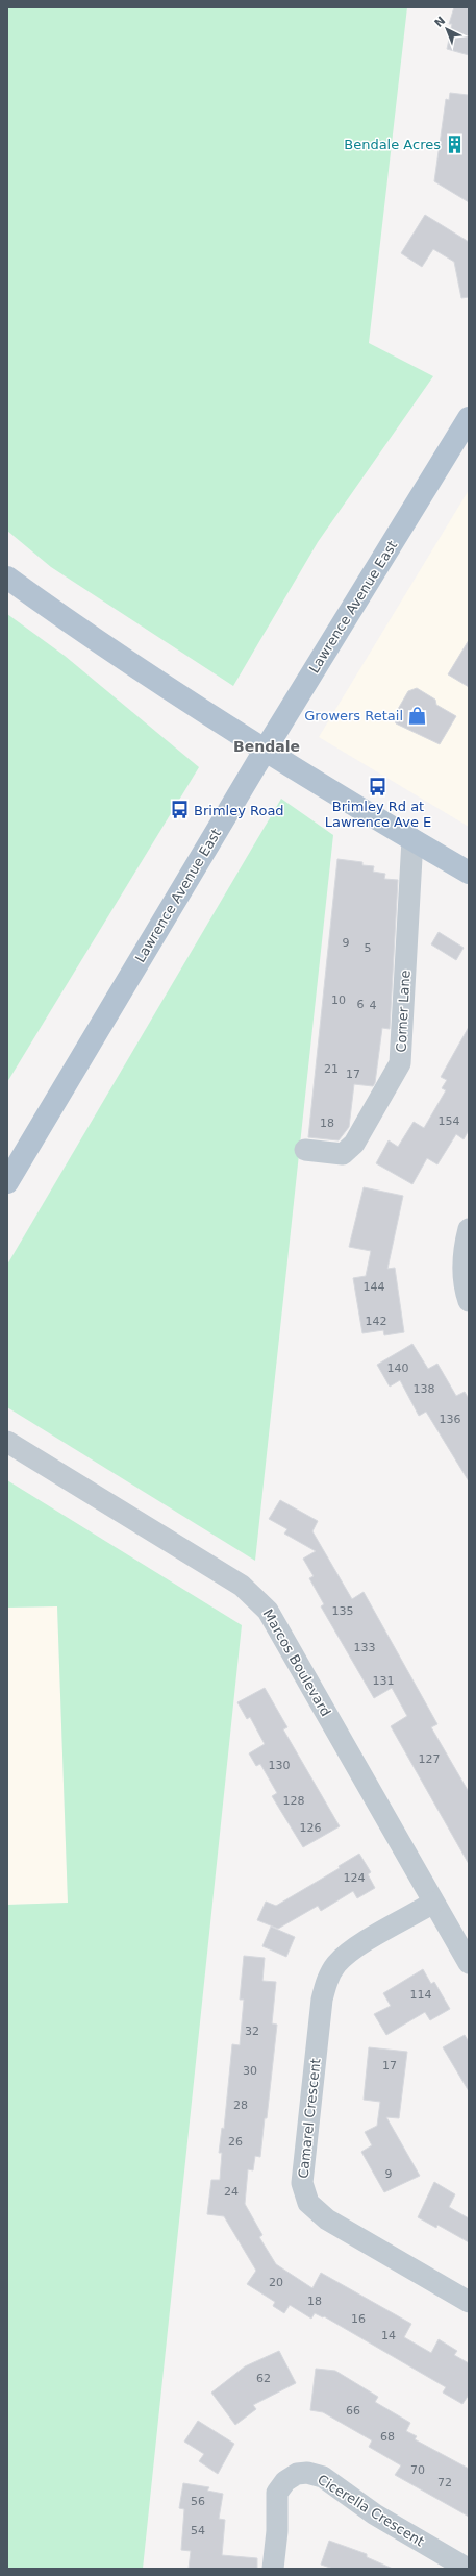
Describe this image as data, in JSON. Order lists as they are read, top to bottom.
{
  "streets": {
    "main road": ["Lawrence Avenue East"],
    "street": [
      "Corner Lane",
      "Marcos Boulevard",
      "Camarel Crescent",
      "Cicerella Crescent"
    ]
  },
  "crossings": [
    ["Marcos Boulevard", "Camarel Crescent"]
  ],
  "districts": ["Bendale"],
  "places": {
    "building": ["Bendale Acres"],
    "shop": ["Growers Retail"],
    "bus stop": ["Brimley Rd at Lawrence Ave E", "Brimley Road"]
  },
  "house_numbers": [
    "9",
    "5",
    "10",
    "6",
    "4",
    "21",
    "17",
    "154",
    "18",
    "144",
    "142",
    "140",
    "138",
    "136",
    "135",
    "133",
    "131",
    "127",
    "130",
    "128",
    "126",
    "124",
    "114",
    "32",
    "17",
    "30",
    "28",
    "26",
    "9",
    "24",
    "20",
    "18",
    "16",
    "14",
    "62",
    "66",
    "68",
    "70",
    "72",
    "56",
    "54"
  ],
  "north": "top left"
}
